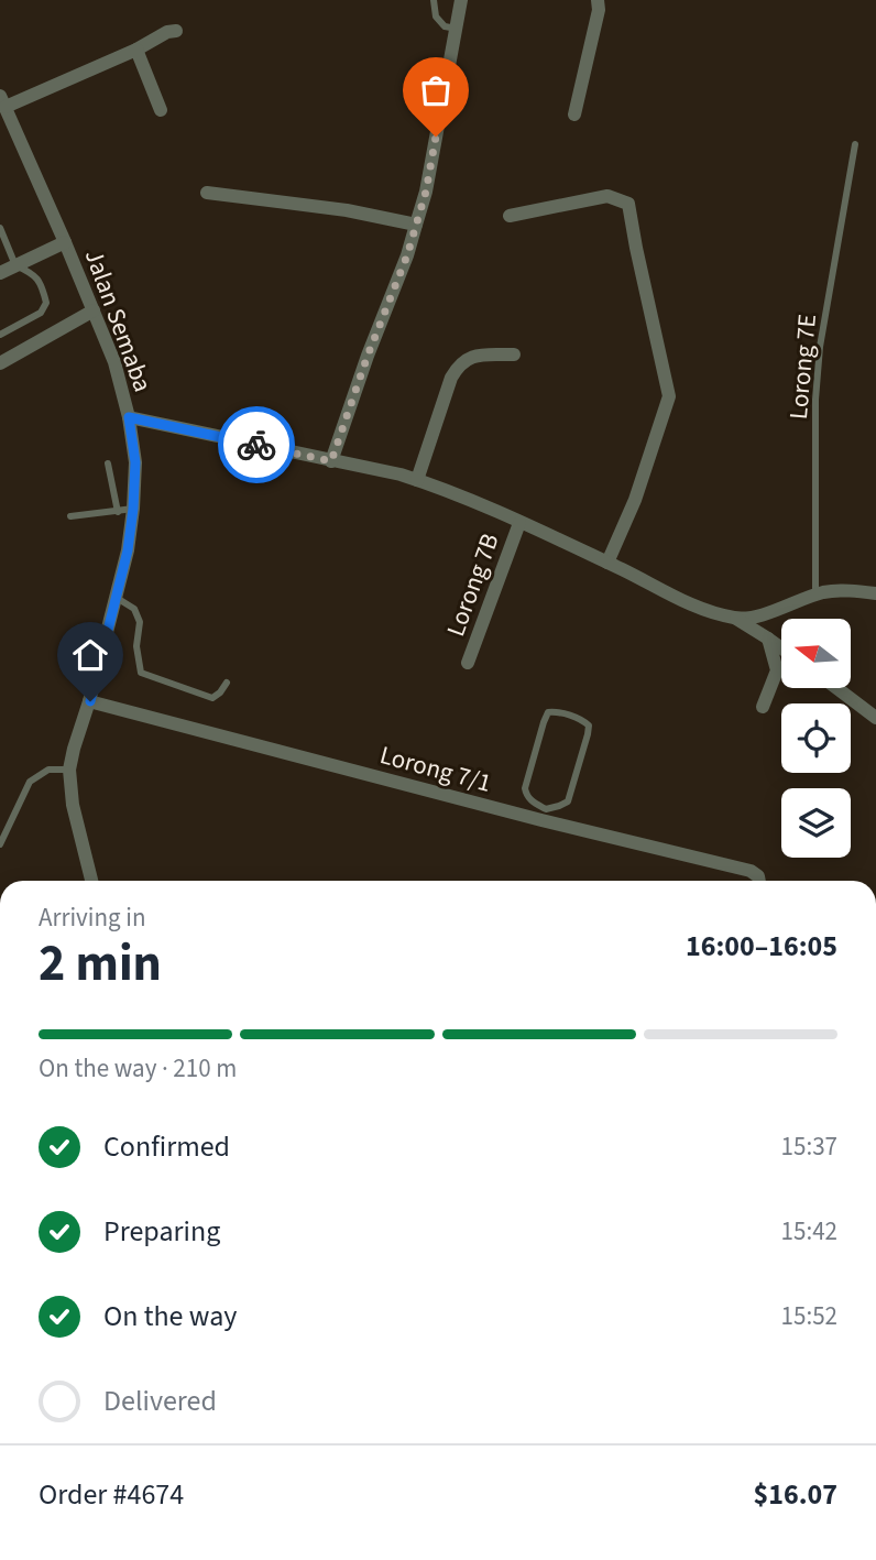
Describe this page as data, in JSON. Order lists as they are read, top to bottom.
{
  "streets": {
    "street": ["Jalan Semaba", "Lorong 7B", "Lorong 7/1"],
    "lane": ["Lorong 7E"]
  },
  "crossings": [
    ["Jalan Semaba", "Lorong 7/1"]
  ],
  "north": "left",
  "page": {
    "heading": ["2 min", "Arriving in", "16:00–16:05"],
    "panel": ["Order #4674", "$16.07"],
    "bar": "On the way · 210 m",
    "list": [
      ["Confirmed", "15:37"],
      ["Preparing", "15:42"],
      ["On the way", "15:52"],
      "Delivered"
    ]
  }
}
